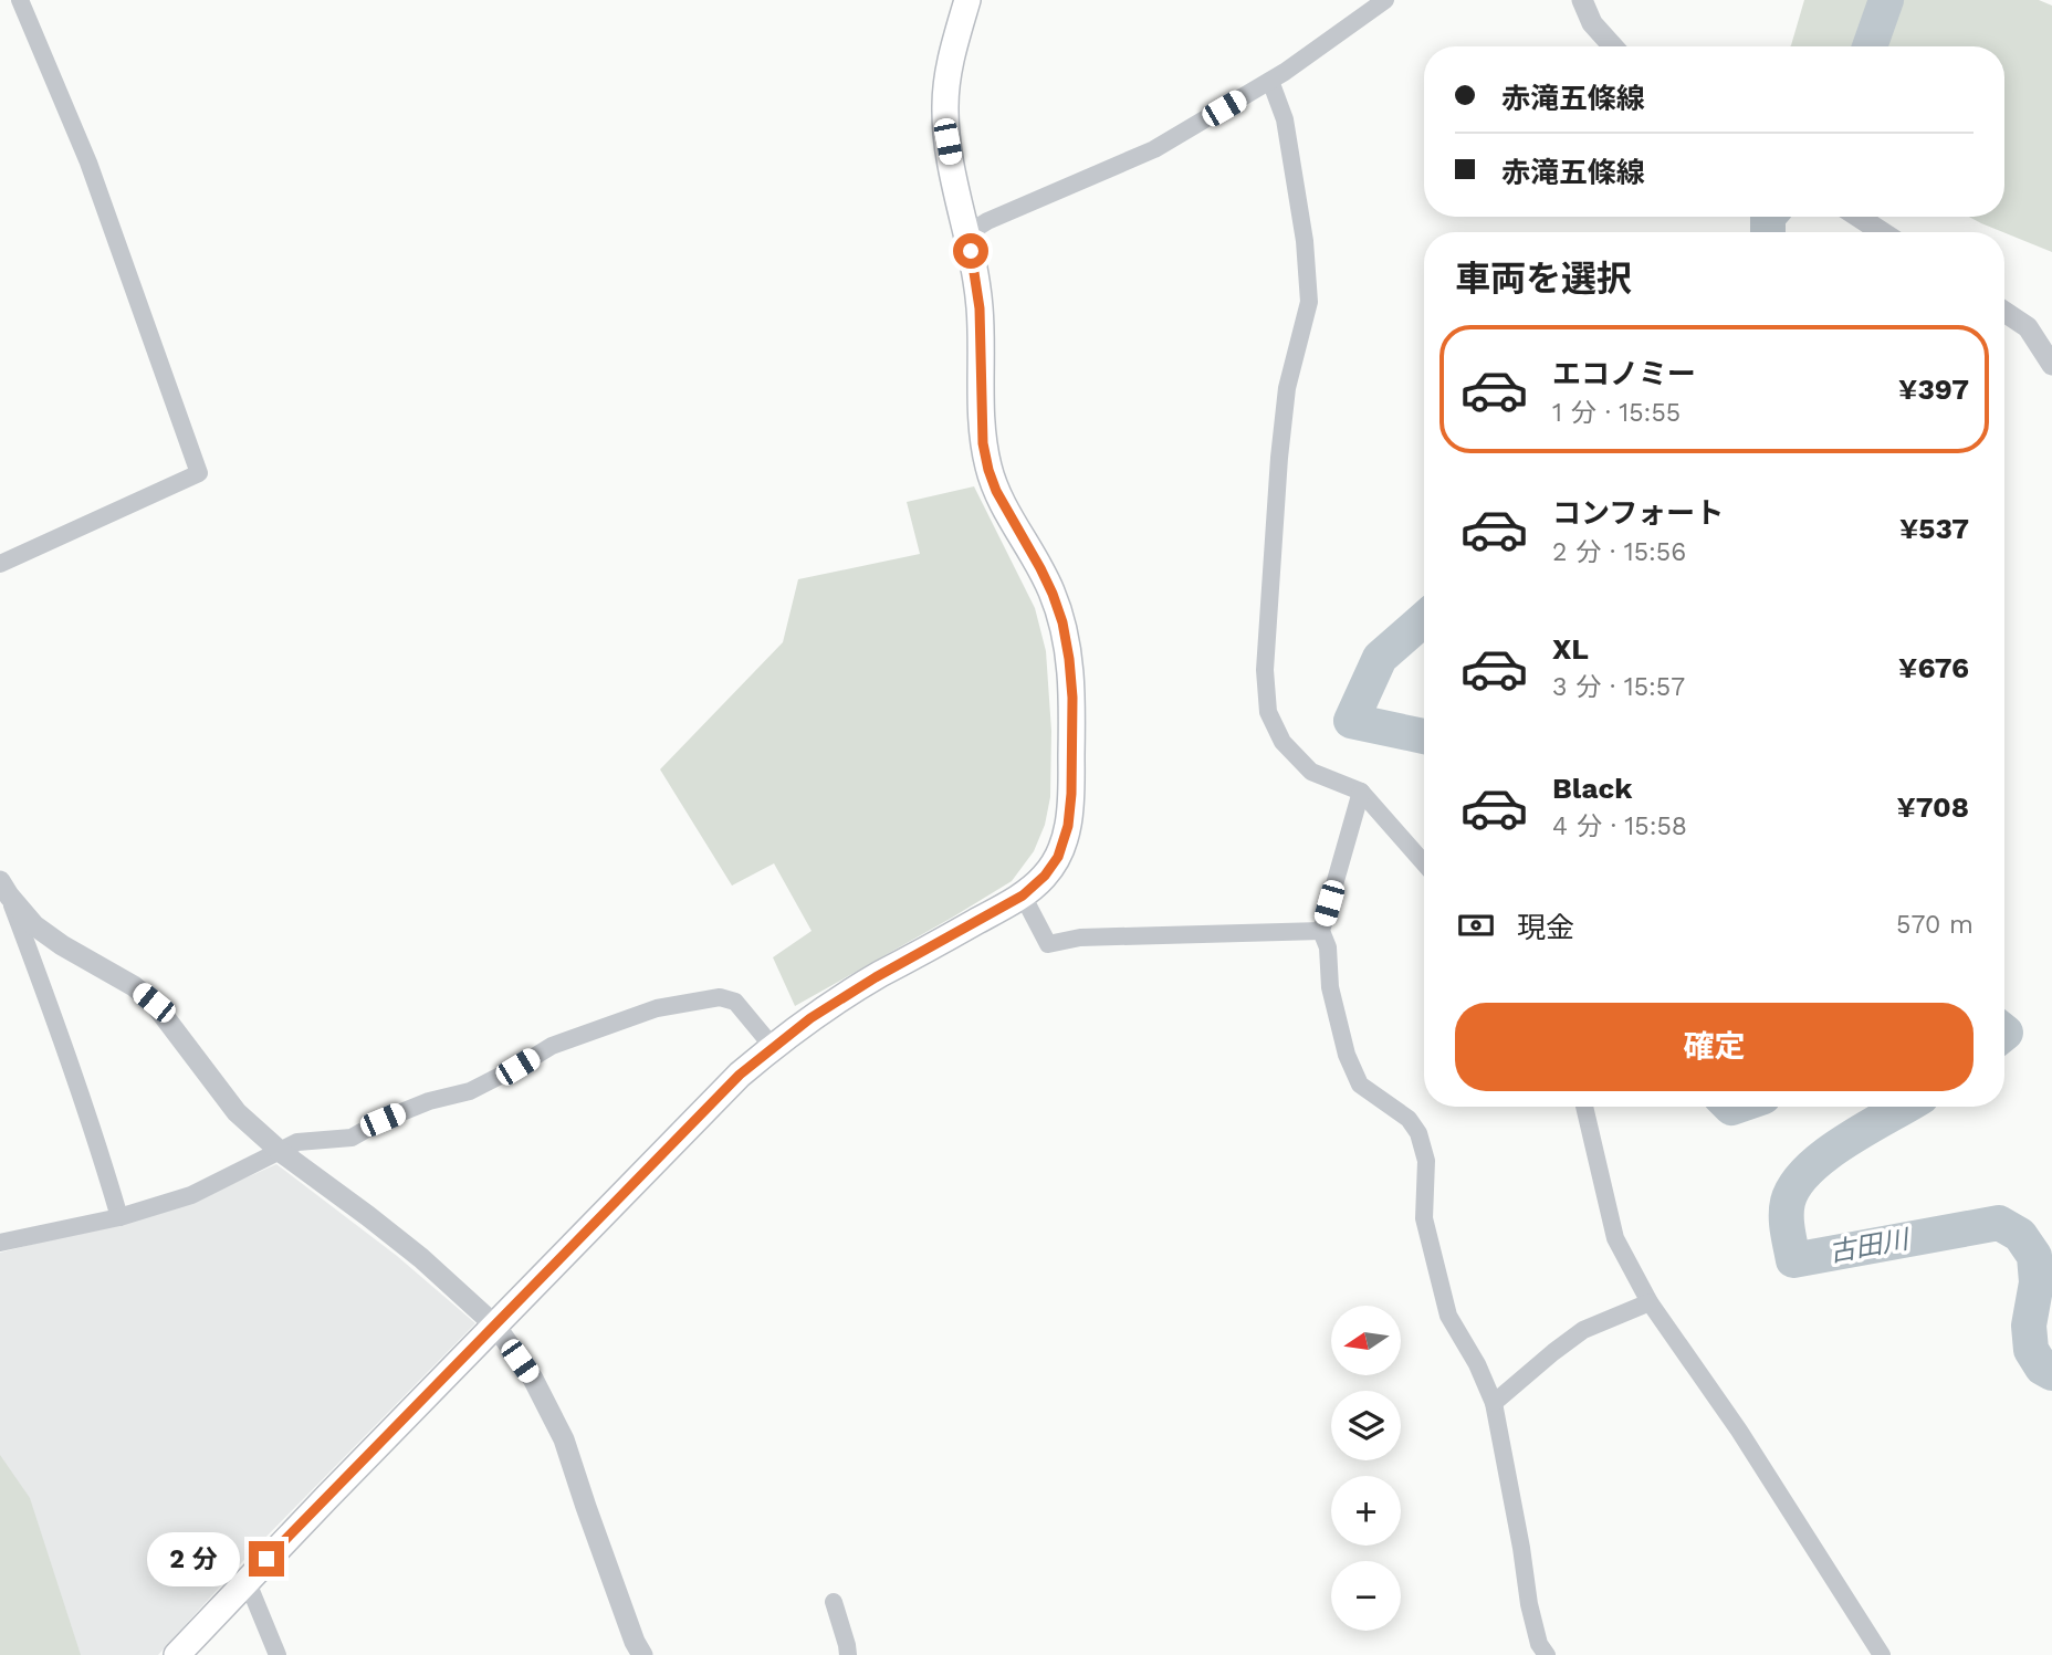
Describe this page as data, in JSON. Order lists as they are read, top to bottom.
{
  "water": ["古田川"],
  "north": "left",
  "page": {
    "banner": ["赤滝五條線", "赤滝五條線"],
    "heading": "車両を選択",
    "list": [
      {
        "name": "エコノミー",
        "note": "1 分 · 15:55",
        "value": "¥397"
      },
      {
        "name": "コンフォート",
        "note": "2 分 · 15:56",
        "value": "¥537"
      },
      {
        "name": "XL",
        "note": "3 分 · 15:57",
        "value": "¥676"
      },
      {
        "name": "Black",
        "note": "4 分 · 15:58",
        "value": "¥708"
      }
    ],
    "pay": ["現金", "570 m"],
    "buttons": "確定",
    "map_buttons": ["+", "−"],
    "bubble": "2 分"
  }
}
